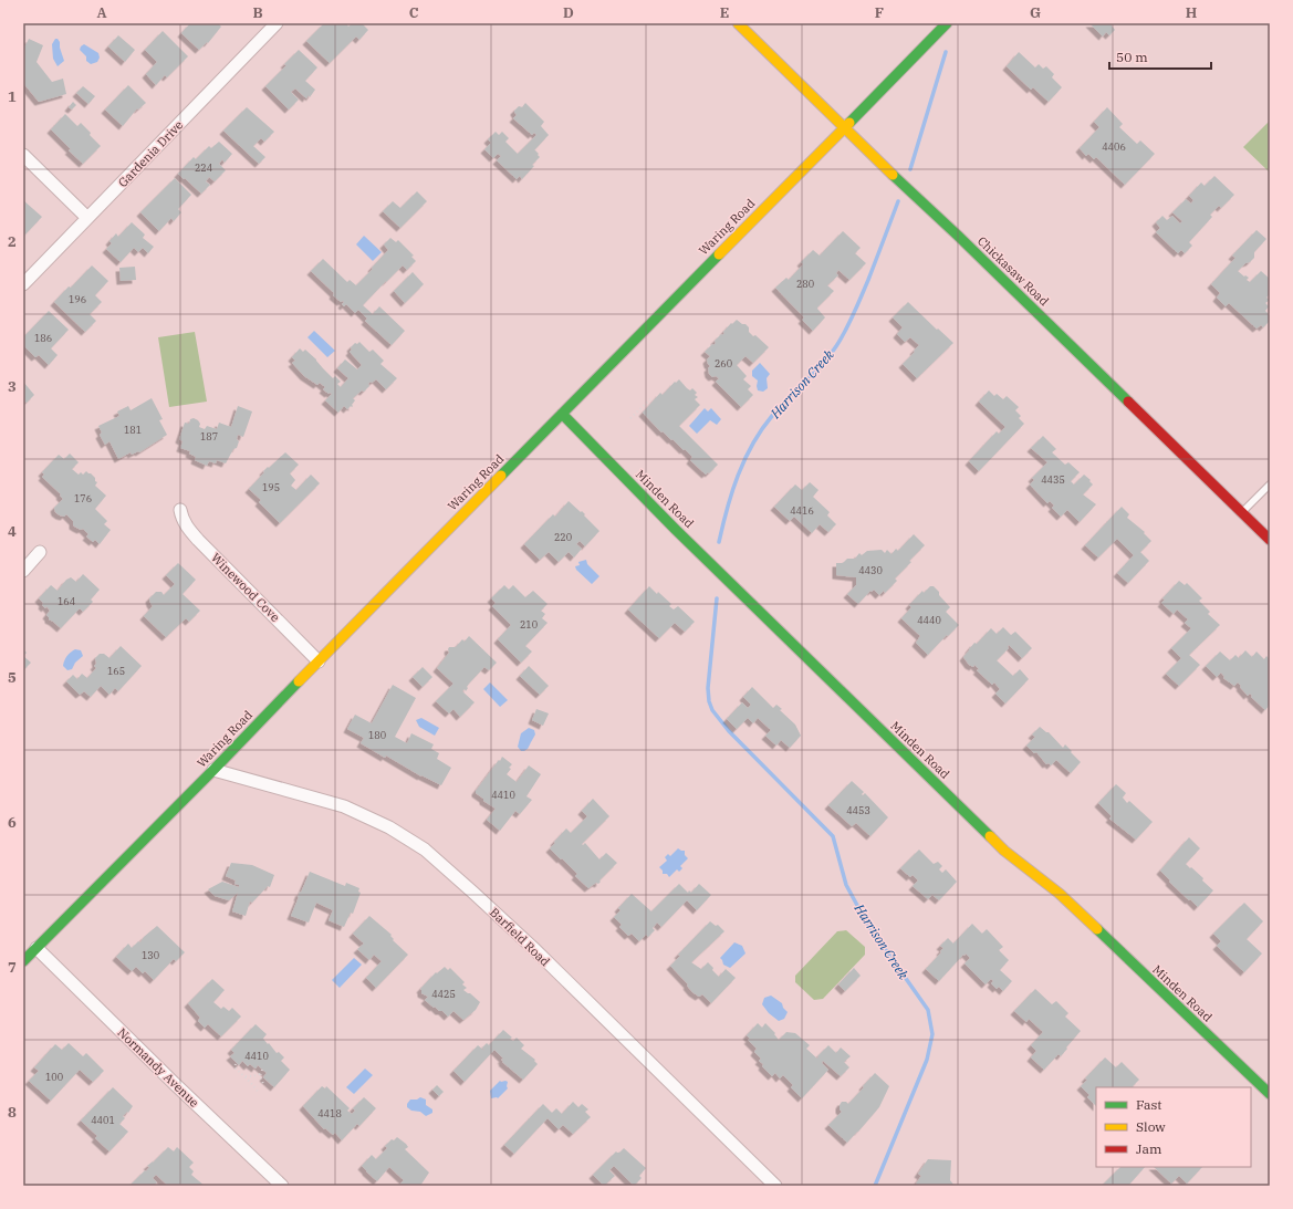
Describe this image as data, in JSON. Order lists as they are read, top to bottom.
{
  "streets": {
    "street": [
      "Gardenia Drive",
      "Waring Road",
      "Chickasaw Road",
      "Minden Road",
      "Winewood Cove",
      "Barfield Road",
      "Normandy Avenue"
    ]
  },
  "crossings": [
    ["Waring Road", "Chickasaw Road"],
    ["Waring Road", "Minden Road"],
    ["Waring Road", "Winewood Cove"],
    ["Waring Road", "Barfield Road"],
    ["Waring Road", "Normandy Avenue"]
  ],
  "water": ["Harrison Creek"],
  "house_numbers": [
    "4406",
    "224",
    "280",
    "196",
    "186",
    "260",
    "181",
    "187",
    "4435",
    "195",
    "176",
    "4416",
    "220",
    "4430",
    "164",
    "4440",
    "210",
    "165",
    "180",
    "4410",
    "4453",
    "130",
    "4425",
    "4410",
    "100",
    "4418",
    "4401"
  ],
  "legend": ["Fast", "Slow", "Jam"],
  "scale_bar": "50 m",
  "grid": {
    "columns": [
      "A",
      "B",
      "C",
      "D",
      "E",
      "F",
      "G",
      "H"
    ],
    "rows": [
      "1",
      "2",
      "3",
      "4",
      "5",
      "6",
      "7",
      "8"
    ]
  }
}
